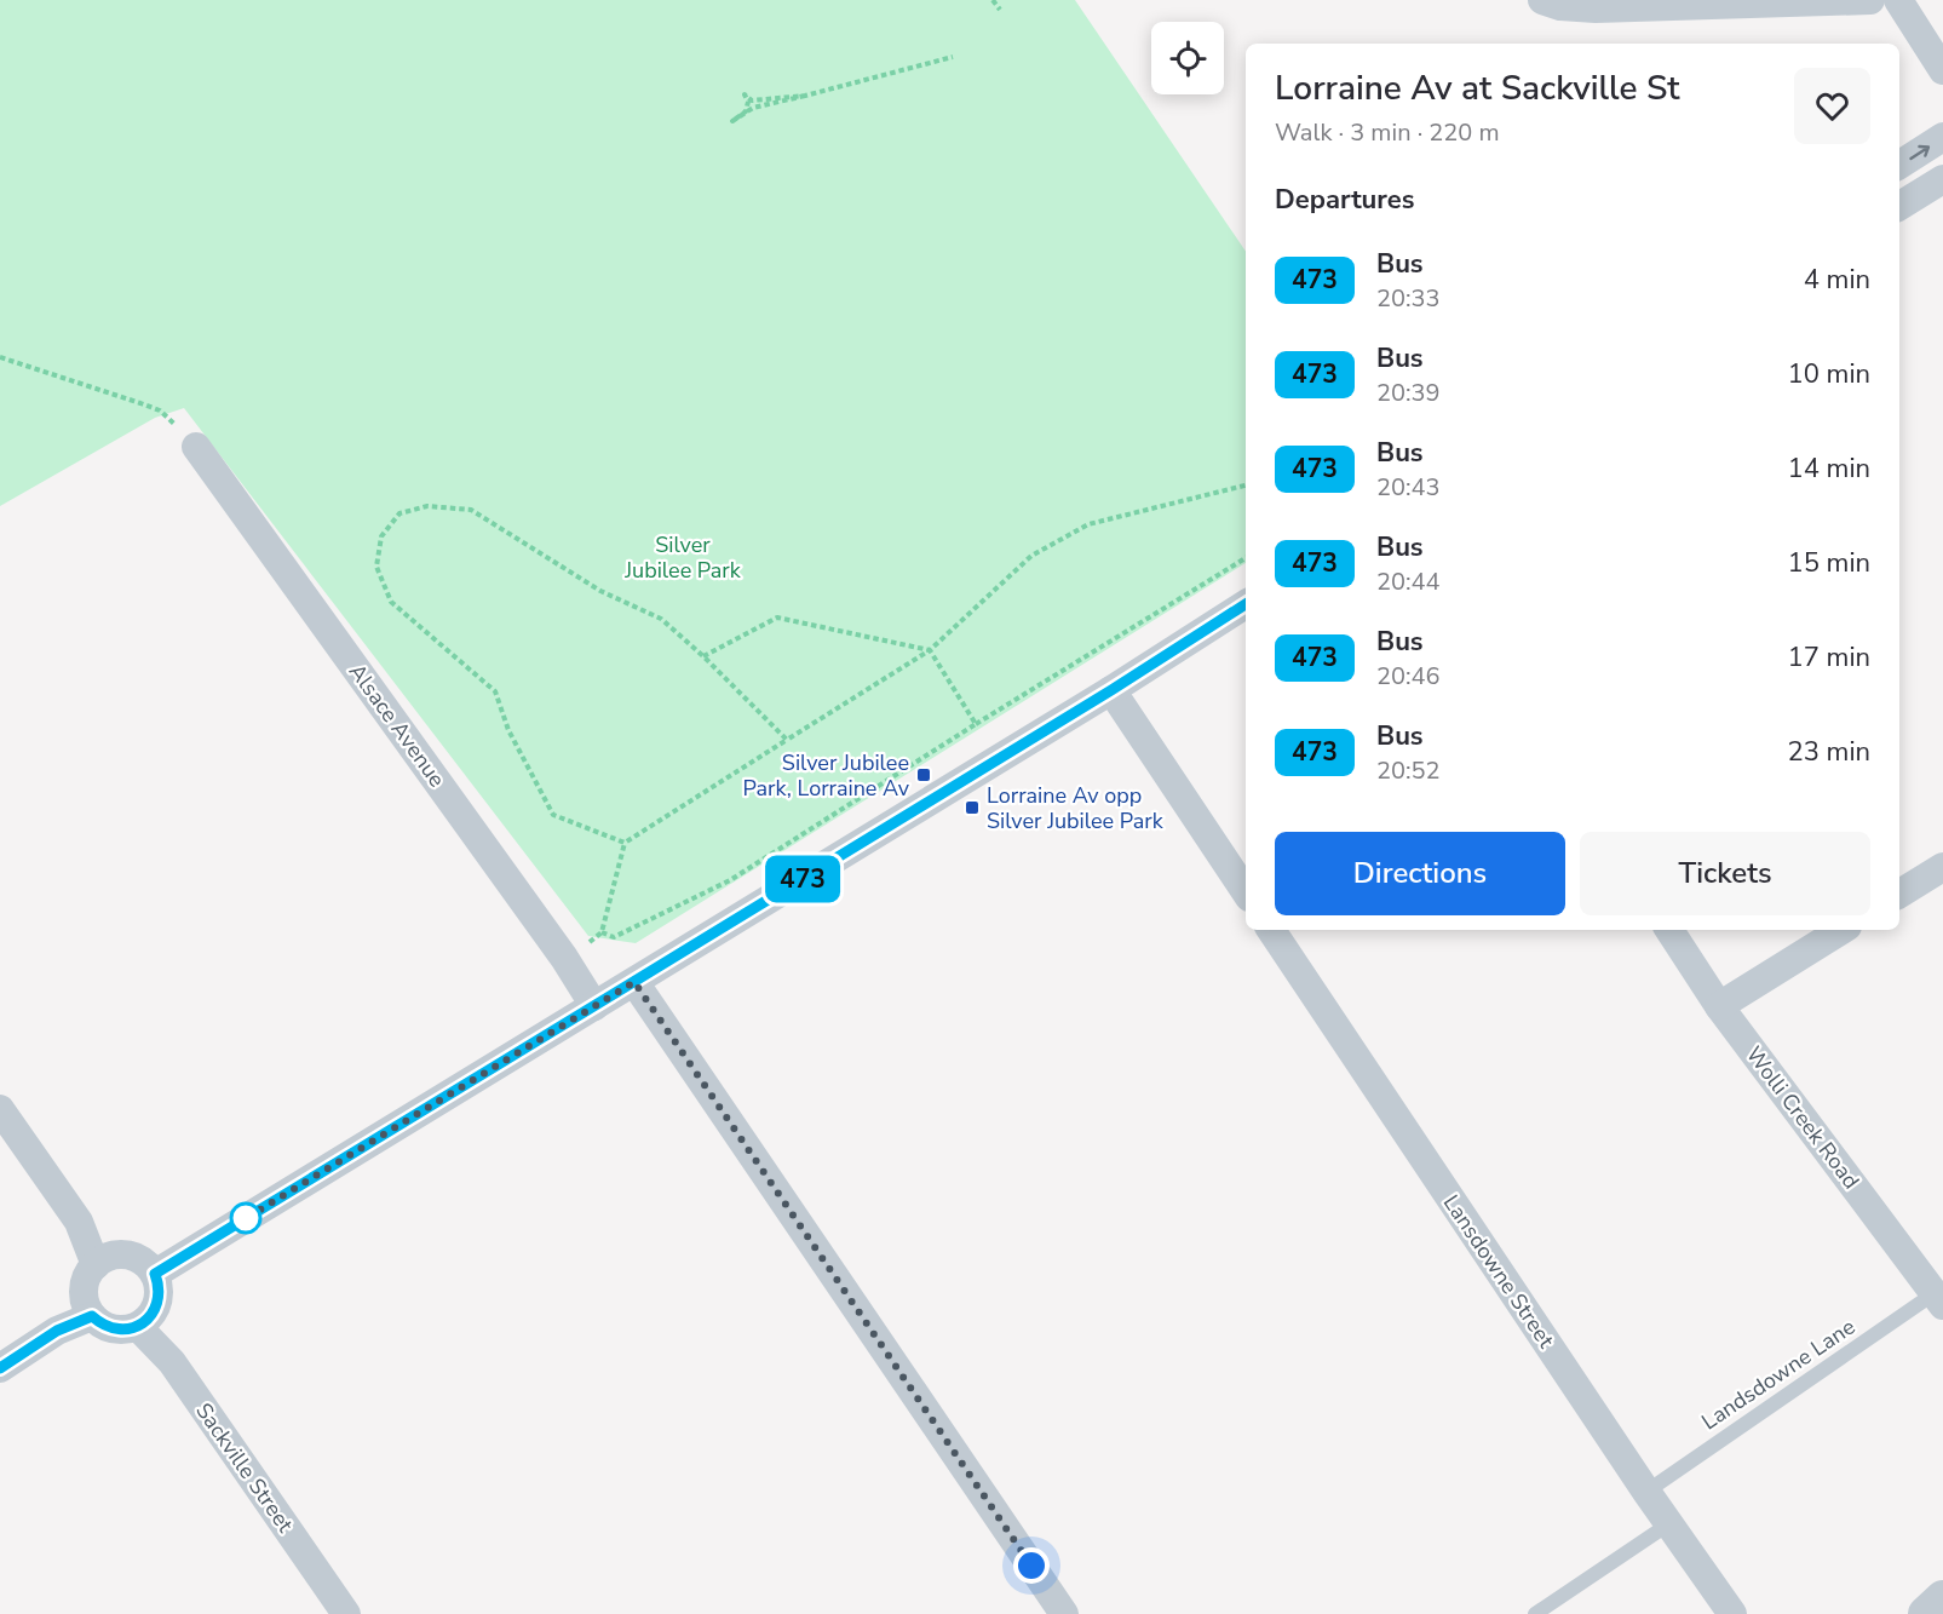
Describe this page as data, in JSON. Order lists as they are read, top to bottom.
{
  "streets": {
    "street": [
      "Alsace Avenue",
      "Wolli Creek Road",
      "Lansdowne Street",
      "Sackville Street"
    ],
    "lane": ["Landsdowne Lane"]
  },
  "crossings": [
    ["Wolli Creek Road", "Landsdowne Lane"],
    ["Lansdowne Street", "Landsdowne Lane"]
  ],
  "parks": ["Silver Jubilee Park"],
  "places": {
    "transit": ["Silver Jubilee Park, Lorraine Av", "Lorraine Av opp Silver Jubilee Park"]
  },
  "lines": ["bus line 473"],
  "page": {
    "on_map": "473",
    "heading": [
      ["Lorraine Av at Sackville St", "Walk · 3 min · 220 m"],
      "Departures"
    ],
    "list": [
      {
        "mark": "473",
        "name": "Bus",
        "note": "20:33",
        "value": "4 min"
      },
      {
        "mark": "473",
        "name": "Bus",
        "note": "20:39",
        "value": "10 min"
      },
      {
        "mark": "473",
        "name": "Bus",
        "note": "20:43",
        "value": "14 min"
      },
      {
        "mark": "473",
        "name": "Bus",
        "note": "20:44",
        "value": "15 min"
      },
      {
        "mark": "473",
        "name": "Bus",
        "note": "20:46",
        "value": "17 min"
      },
      {
        "mark": "473",
        "name": "Bus",
        "note": "20:52",
        "value": "23 min"
      }
    ],
    "buttons": ["Directions", "Tickets"]
  }
}
